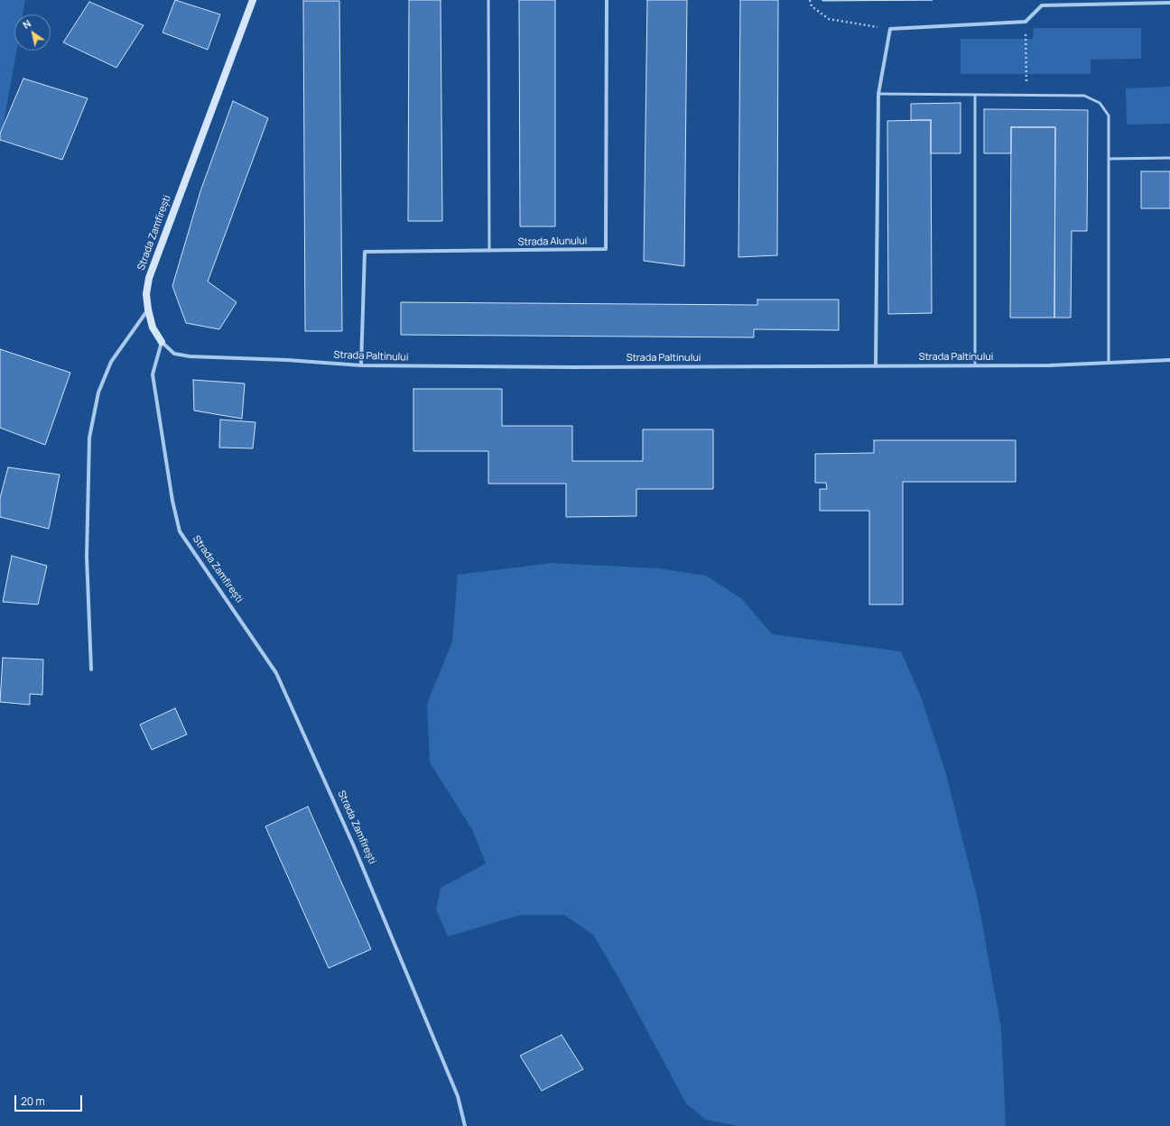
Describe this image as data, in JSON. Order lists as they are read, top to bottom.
{
  "streets": {
    "street": ["Strada Zamfirești", "Strada Alunului", "Strada Paltinului"]
  },
  "crossings": [
    ["Strada Zamfirești", "Strada Paltinului"],
    ["Strada Alunului", "Strada Paltinului"]
  ],
  "scale_bar": "20 m",
  "north": "top left"
}
